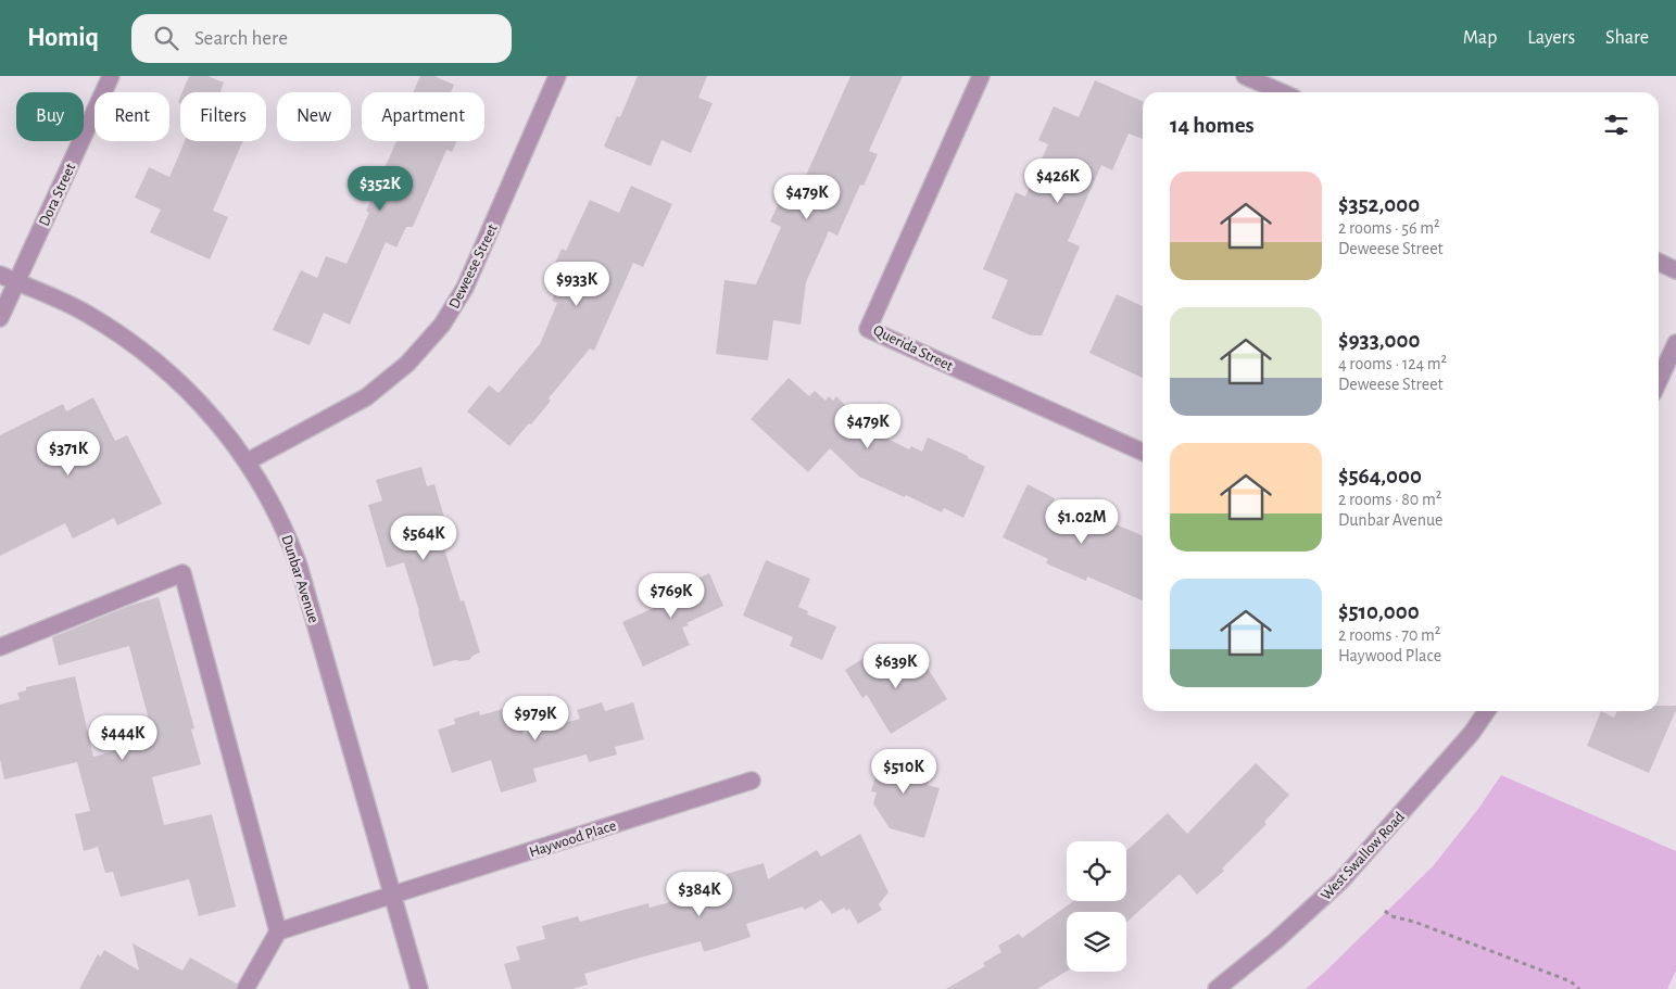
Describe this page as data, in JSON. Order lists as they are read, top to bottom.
{
  "streets": {
    "street": [
      "Dora Street",
      "Deweese Street",
      "Querida Street",
      "Dunbar Avenue",
      "Haywood Place",
      "West Swallow Road"
    ]
  },
  "crossings": [
    ["Dora Street", "Dunbar Avenue"],
    ["Deweese Street", "Dunbar Avenue"],
    ["Dunbar Avenue", "Haywood Place"]
  ],
  "page": {
    "header": "Homiq",
    "search": "Search here",
    "nav": ["Map", "Layers", "Share"],
    "chip": [
      "Buy",
      "Rent",
      "Filters",
      "New",
      "Apartment"
    ],
    "heading": "14 homes",
    "list": [
      {
        "name": "$352,000",
        "note": "2 rooms · 56 m² · Deweese Street"
      },
      {
        "name": "$933,000",
        "note": "4 rooms · 124 m² · Deweese Street"
      },
      {
        "name": "$564,000",
        "note": "2 rooms · 80 m² · Dunbar Avenue"
      },
      {
        "name": "$510,000",
        "note": "2 rooms · 70 m² · Haywood Place"
      }
    ],
    "price": [
      "$426K",
      "$352K",
      "$479K",
      "$933K",
      "$479K",
      "$371K",
      "$1.02M",
      "$564K",
      "$769K",
      "$639K",
      "$979K",
      "$444K",
      "$510K",
      "$384K"
    ]
  }
}
